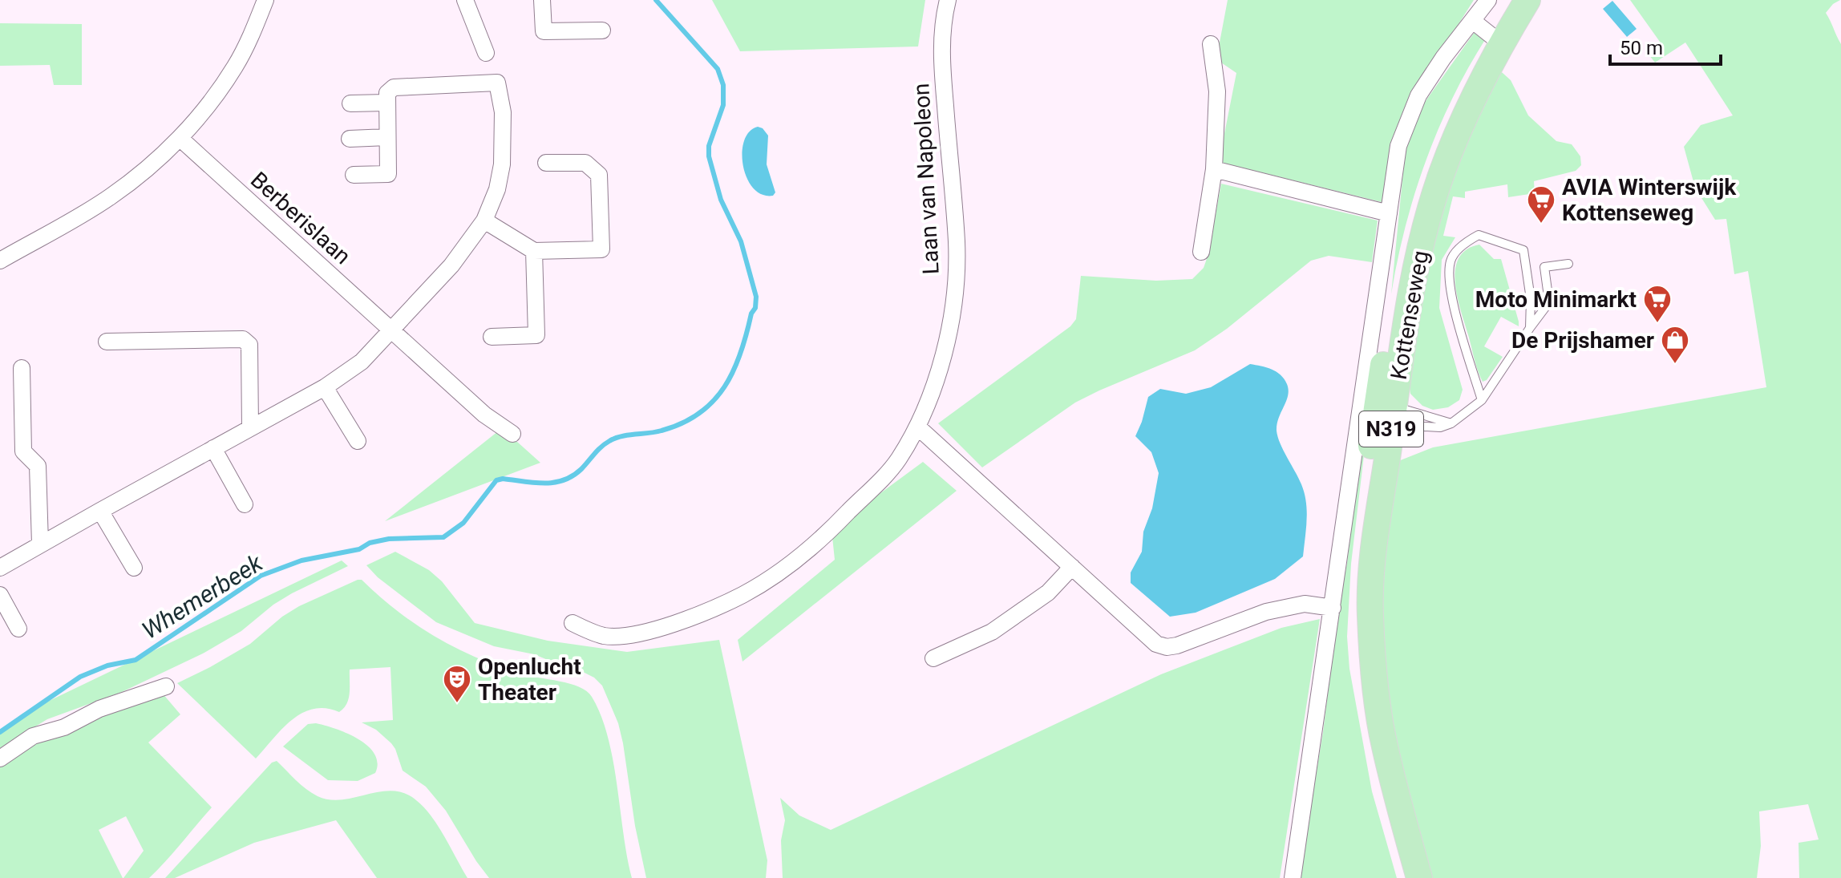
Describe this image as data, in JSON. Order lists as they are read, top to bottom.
{
  "streets": {
    "main road": ["Kottenseweg", "N319"],
    "street": ["Laan van Napoleon", "Berberislaan"]
  },
  "water": ["Whemerbeek"],
  "places": {
    "supermarket": ["AVIA Winterswijk Kottenseweg", "Moto Minimarkt"],
    "shop": ["De Prijshamer"],
    "theatre": ["Openlucht Theater"]
  },
  "scale_bar": "50 m"
}
